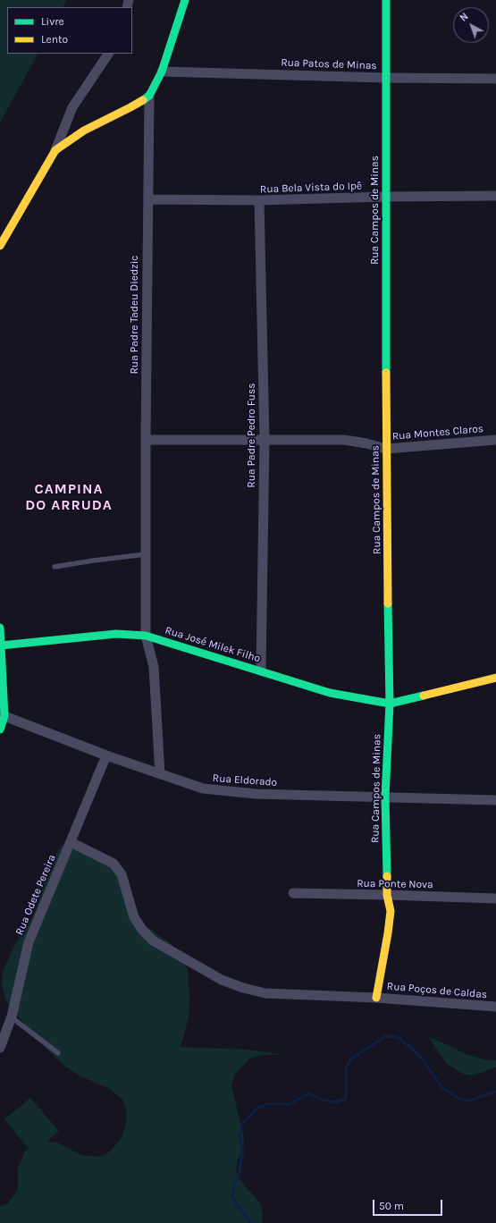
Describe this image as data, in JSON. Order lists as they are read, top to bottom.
{
  "streets": {
    "street": [
      "Rua Patos de Minas",
      "Rua Bela Vista do Ipê",
      "Rua Campos de Minas",
      "Rua Padre Tadeu Diedzic",
      "Rua Montes Claros",
      "Rua Padre Pedro Fuss",
      "Rua José Milek Filho",
      "Rua Eldorado",
      "Rua Ponte Nova",
      "Rua Odete Pereira",
      "Rua Poços de Caldas"
    ]
  },
  "crossings": [
    ["Rua Patos de Minas", "Rua Campos de Minas"],
    ["Rua Patos de Minas", "Rua Padre Tadeu Diedzic"],
    ["Rua Bela Vista do Ipê", "Rua Campos de Minas"],
    ["Rua Bela Vista do Ipê", "Rua Padre Tadeu Diedzic"],
    ["Rua Bela Vista do Ipê", "Rua Padre Pedro Fuss"],
    ["Rua Campos de Minas", "Rua Montes Claros"],
    ["Rua Campos de Minas", "Rua José Milek Filho"],
    ["Rua Campos de Minas", "Rua Eldorado"],
    ["Rua Campos de Minas", "Rua Ponte Nova"],
    ["Rua Campos de Minas", "Rua Poços de Caldas"],
    ["Rua Padre Tadeu Diedzic", "Rua Montes Claros"],
    ["Rua Padre Tadeu Diedzic", "Rua José Milek Filho"],
    ["Rua Padre Tadeu Diedzic", "Rua Eldorado"],
    ["Rua Montes Claros", "Rua Padre Pedro Fuss"],
    ["Rua Padre Pedro Fuss", "Rua José Milek Filho"],
    ["Rua Eldorado", "Rua Odete Pereira"],
    ["Rua Odete Pereira", "Rua Poços de Caldas"]
  ],
  "districts": ["CAMPINA DO ARRUDA"],
  "legend": ["Livre", "Lento"],
  "scale_bar": "50 m",
  "north": "top left"
}
